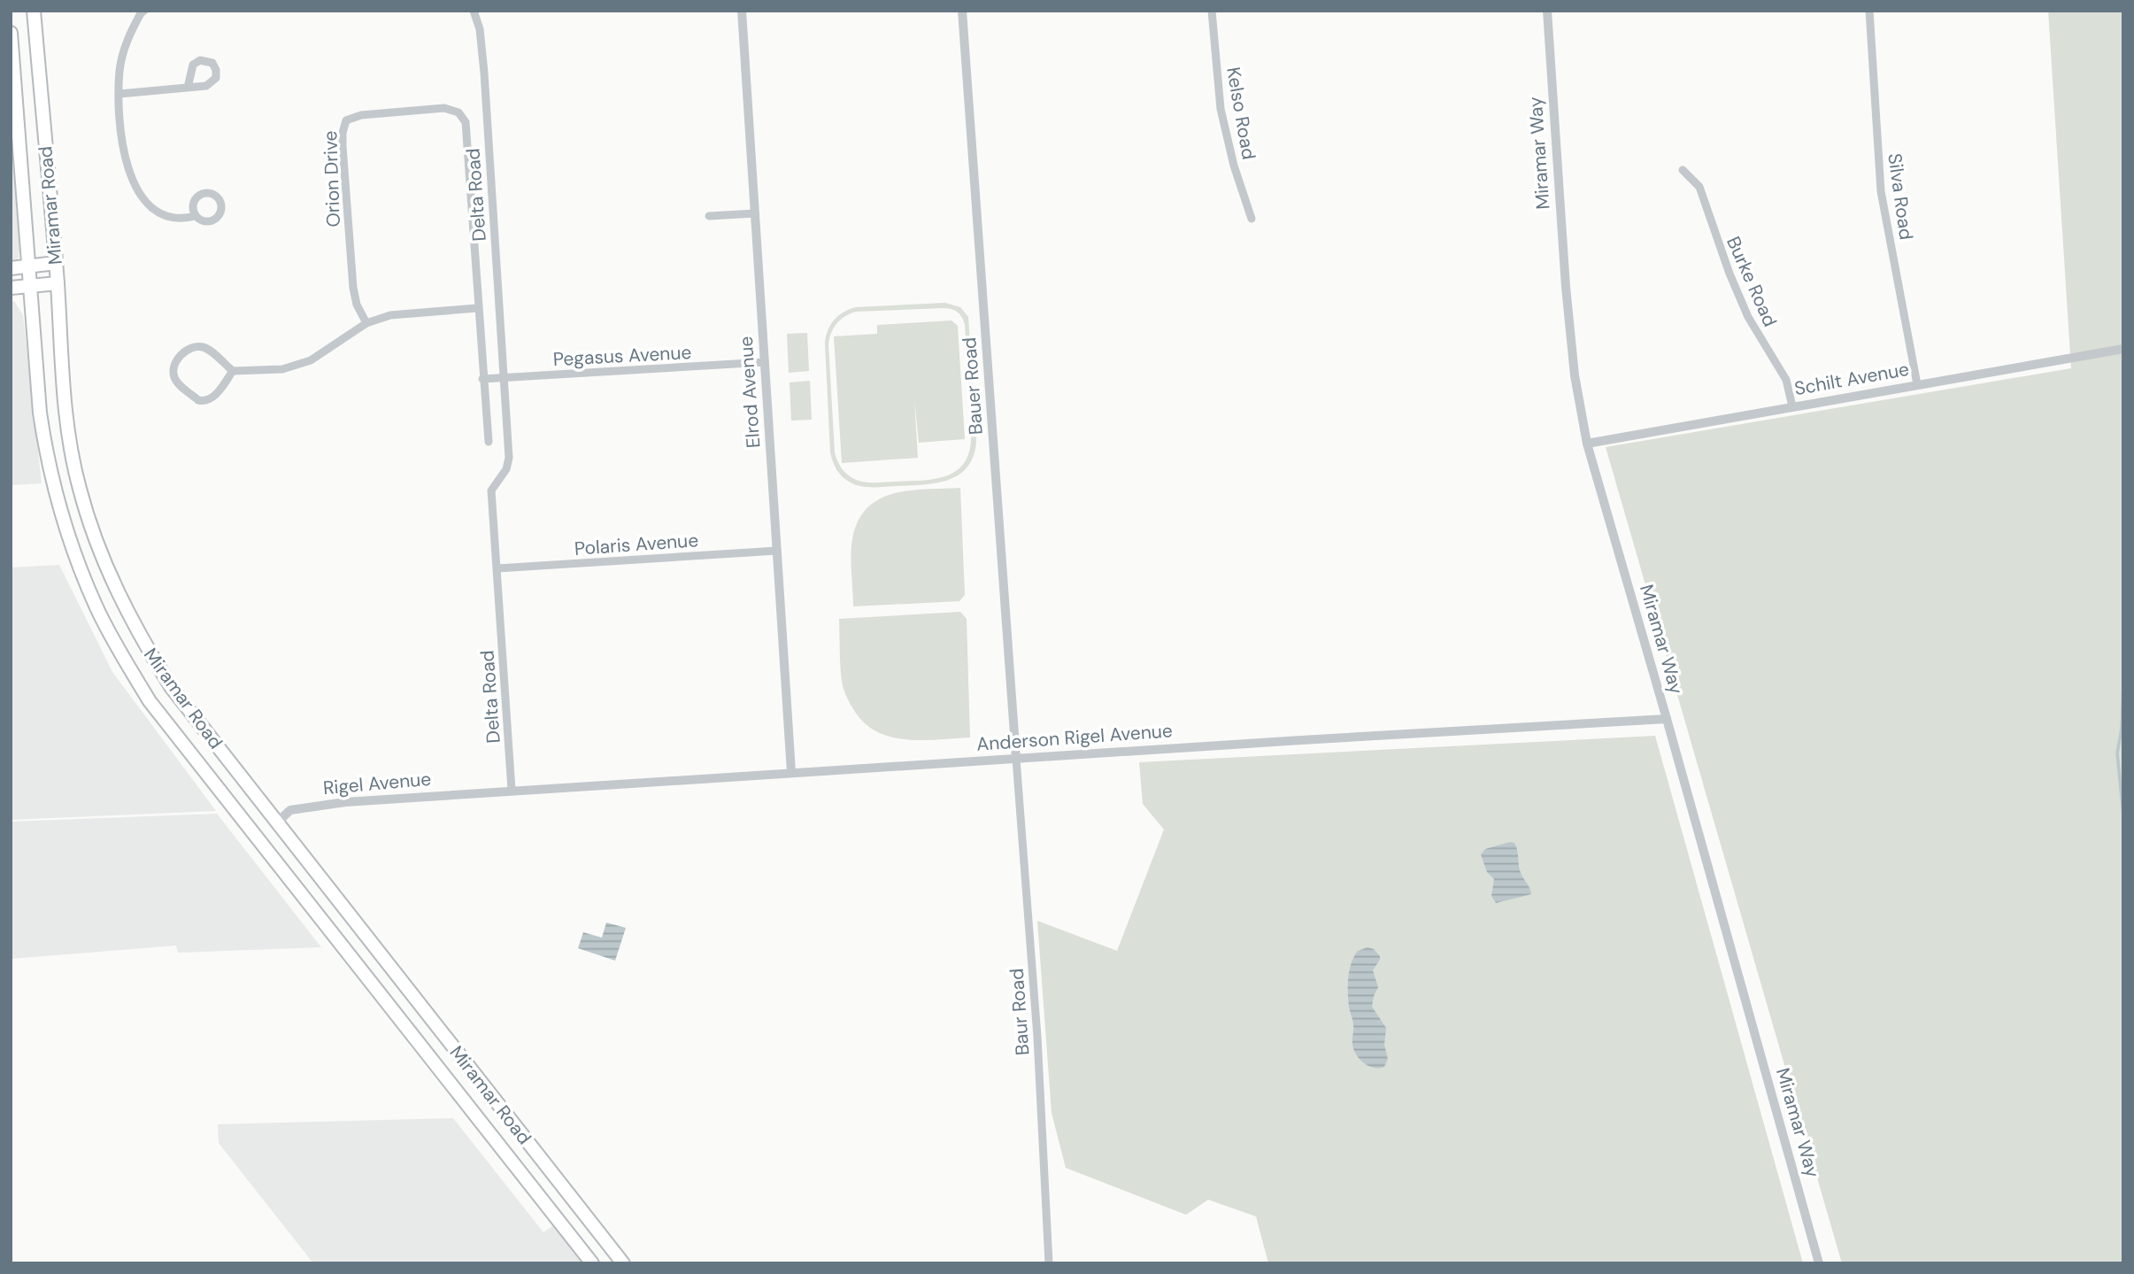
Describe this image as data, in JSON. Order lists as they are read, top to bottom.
{
  "streets": {
    "main road": ["Miramar Road"],
    "street": [
      "Kelso Road",
      "Miramar Way",
      "Orion Drive",
      "Delta Road",
      "Silva Road",
      "Burke Road",
      "Pegasus Avenue",
      "Schilt Avenue",
      "Bauer Road",
      "Elrod Avenue",
      "Polaris Avenue",
      "Anderson Rigel Avenue",
      "Rigel Avenue",
      "Baur Road"
    ]
  },
  "crossings": [
    ["Miramar Way", "Schilt Avenue"],
    ["Miramar Way", "Anderson Rigel Avenue"],
    ["Orion Drive", "Delta Road"],
    ["Delta Road", "Pegasus Avenue"],
    ["Delta Road", "Polaris Avenue"],
    ["Delta Road", "Anderson Rigel Avenue"],
    ["Silva Road", "Schilt Avenue"],
    ["Miramar Road", "Rigel Avenue"],
    ["Burke Road", "Schilt Avenue"],
    ["Pegasus Avenue", "Elrod Avenue"],
    ["Bauer Road", "Anderson Rigel Avenue"],
    ["Bauer Road", "Baur Road"],
    ["Elrod Avenue", "Polaris Avenue"],
    ["Elrod Avenue", "Anderson Rigel Avenue"],
    ["Anderson Rigel Avenue", "Rigel Avenue"],
    ["Anderson Rigel Avenue", "Baur Road"]
  ]
}
